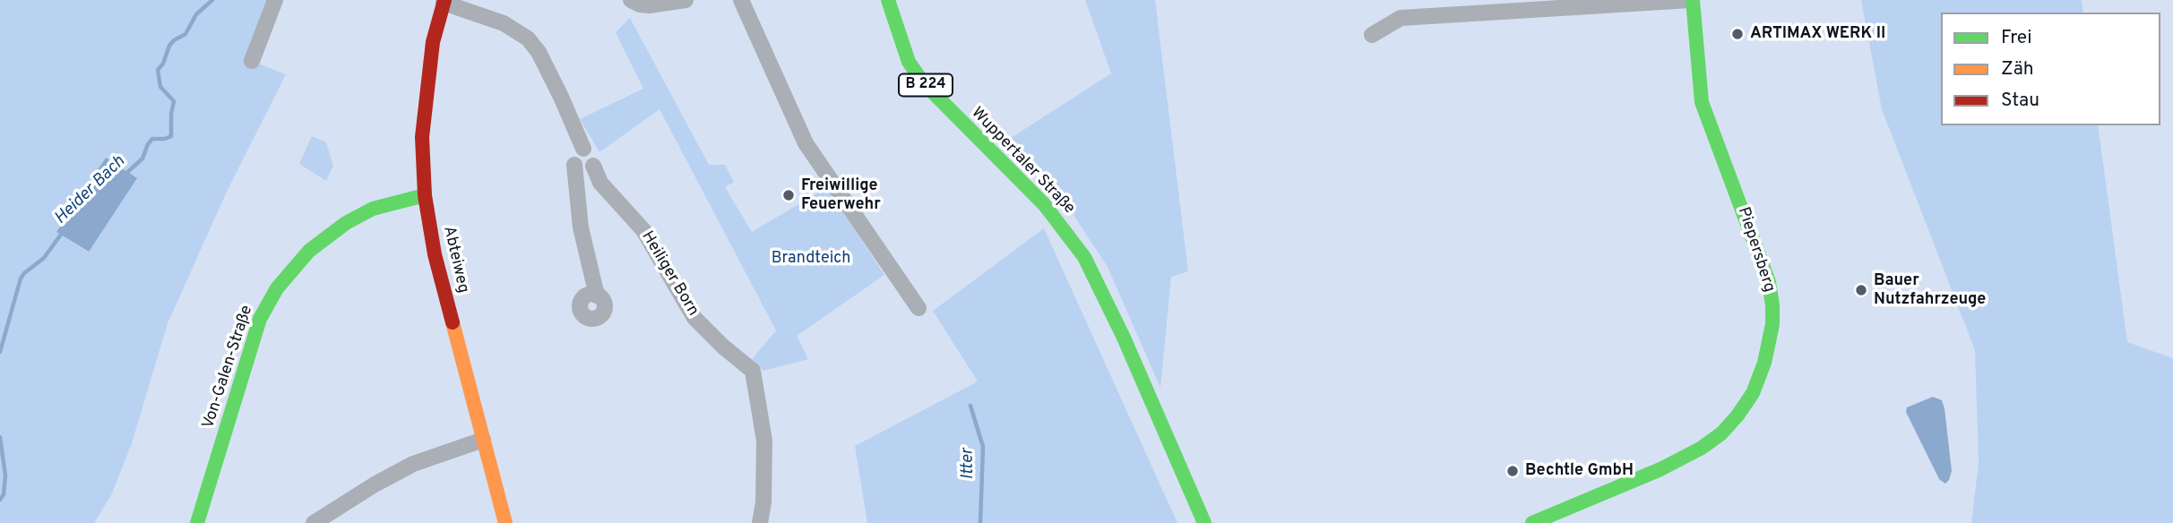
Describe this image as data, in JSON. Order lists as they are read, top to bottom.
{
  "streets": {
    "street": [
      "B 224",
      "Wuppertaler Straße",
      "Piepersberg",
      "Abteiweg",
      "Heiliger Born",
      "Von-Galen-Straße"
    ]
  },
  "crossings": [
    ["Abteiweg", "Heiliger Born"],
    ["Abteiweg", "Von-Galen-Straße"]
  ],
  "water": ["Heider Bach", "Itter"],
  "parks": ["Brandteich"],
  "places": [
    "ARTIMAX WERK II",
    "Freiwillige Feuerwehr",
    "Bauer Nutzfahrzeuge",
    "Bechtle GmbH"
  ],
  "legend": ["Frei", "Zäh", "Stau"]
}
